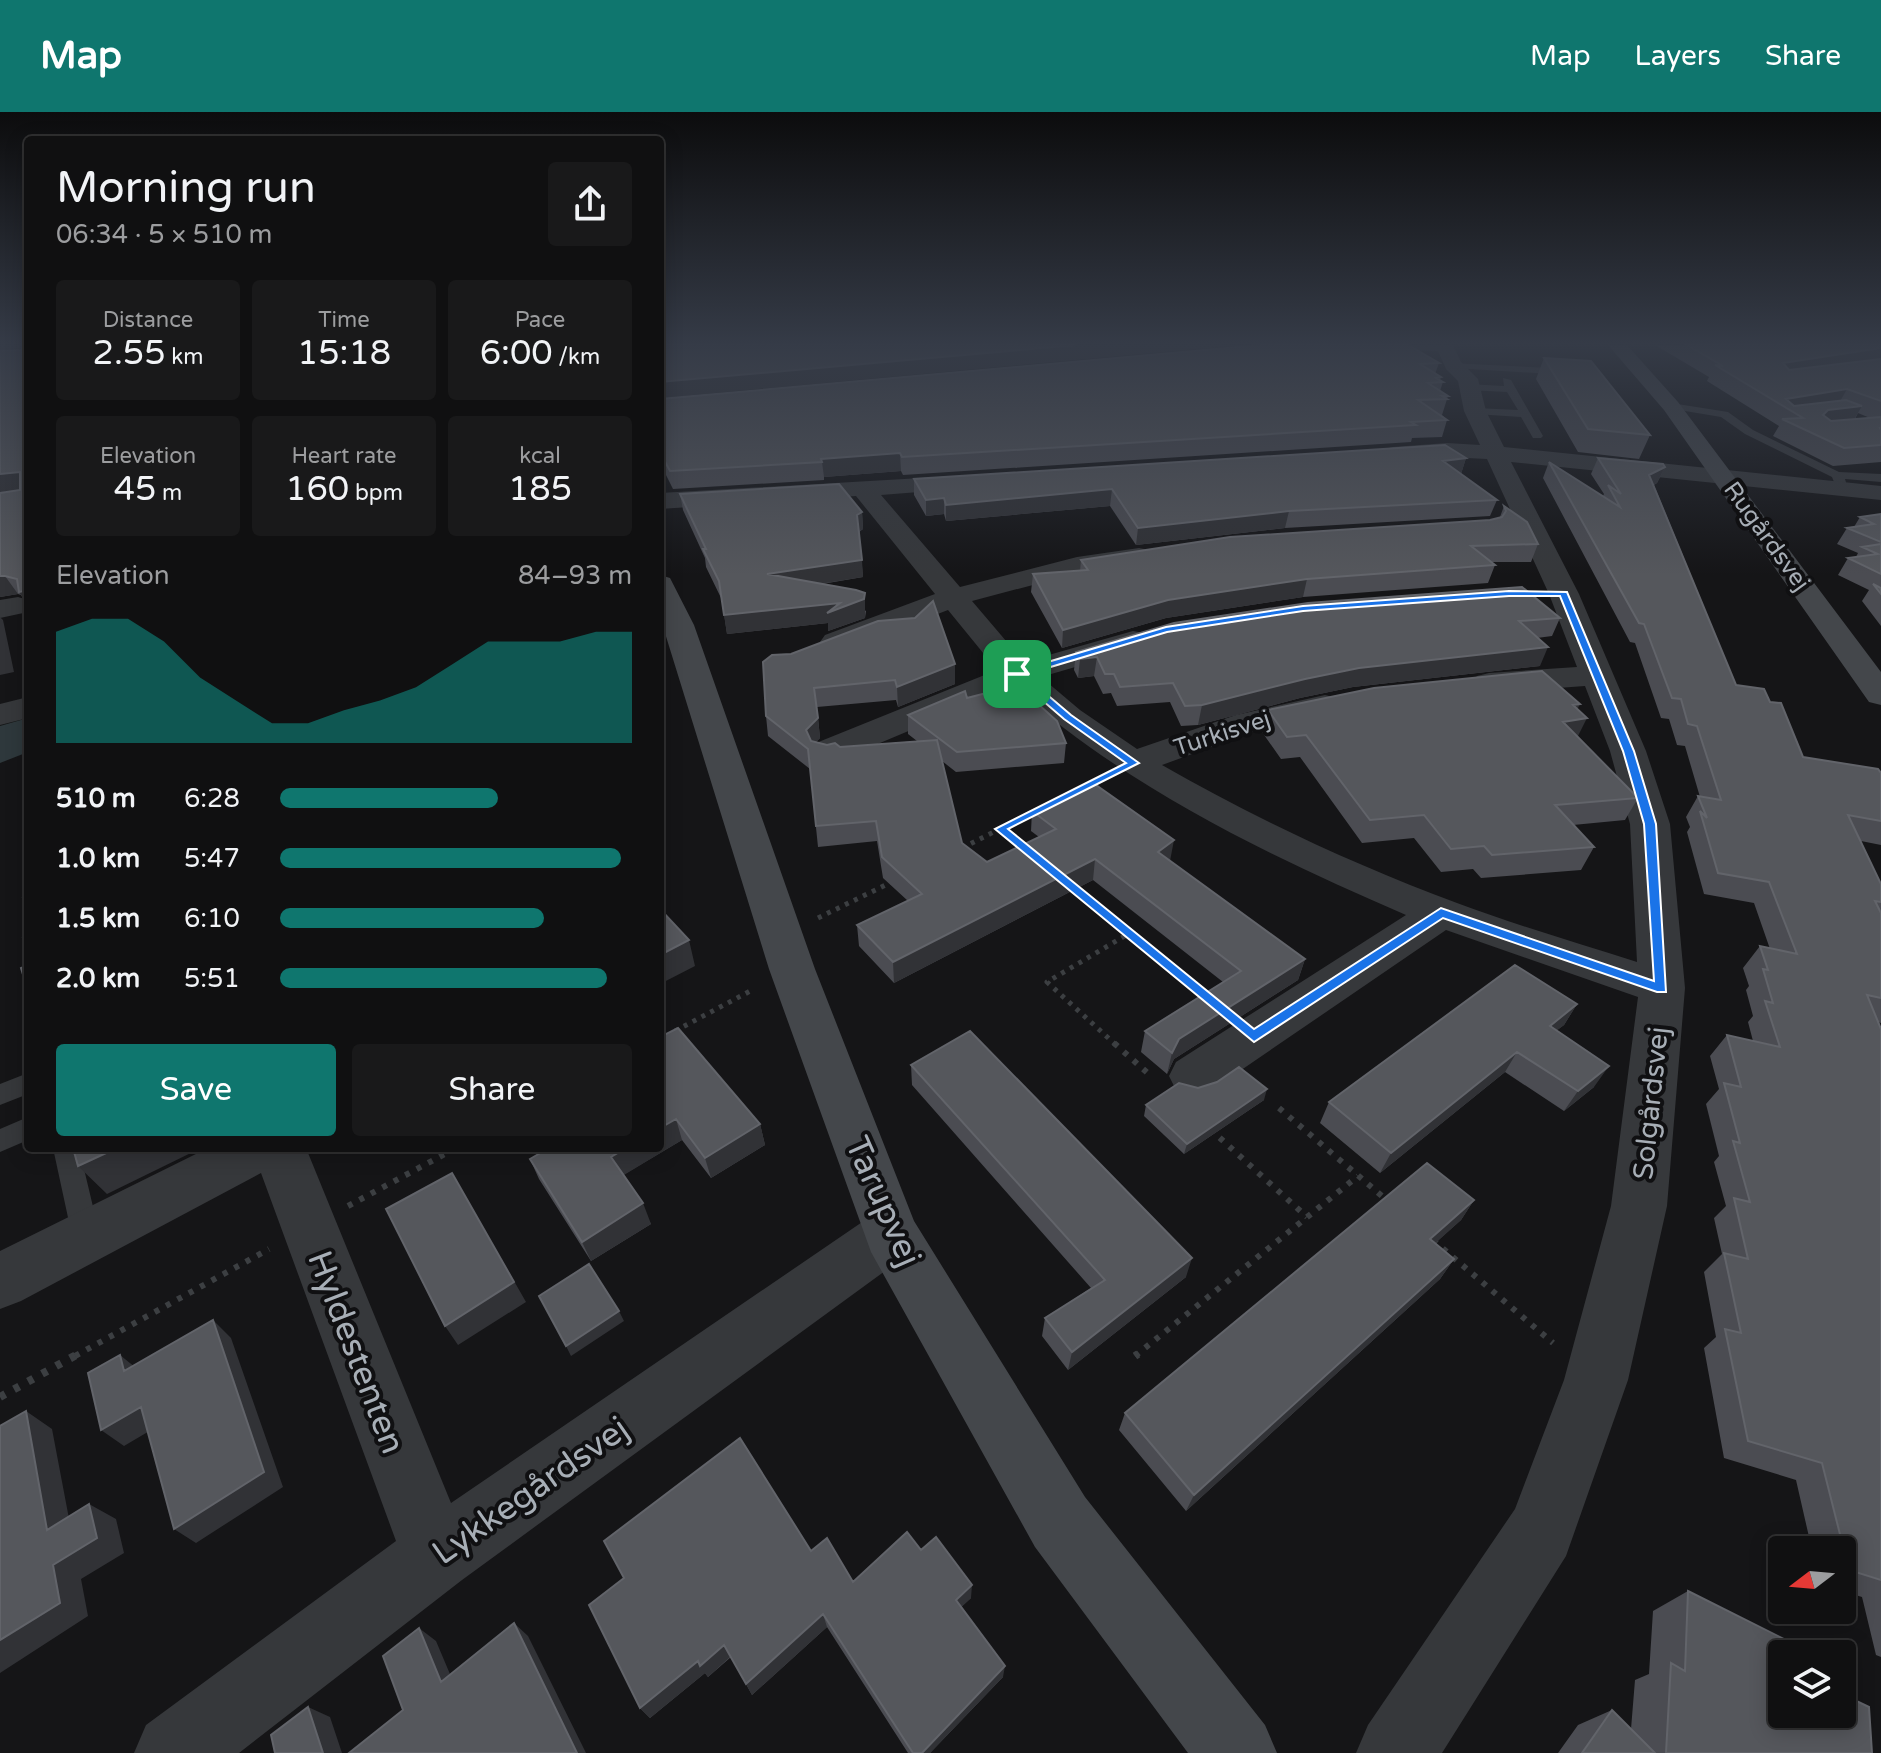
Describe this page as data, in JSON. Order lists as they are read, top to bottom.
{
  "streets": {
    "main road": ["Rugårdsvej", "Tarupvej"],
    "street": [
      "Turkisvej",
      "Solgårdsvej",
      "Hyldestenten",
      "Lykkegårdsvej"
    ]
  },
  "crossings": [
    ["Turkisvej", "Solgårdsvej"],
    ["Tarupvej", "Lykkegårdsvej"],
    ["Hyldestenten", "Lykkegårdsvej"]
  ],
  "north": "left",
  "page": {
    "header": "Map",
    "nav": ["Map", "Layers", "Share"],
    "heading": ["Morning run", "06:34 · 5 × 510 m"],
    "stats": [
      ["Distance", "2.55 km"],
      ["Time", "15:18"],
      ["Pace", "6:00 /km"],
      ["Elevation", "45 m"],
      ["Heart rate", "160 bpm"],
      ["kcal", "185"]
    ],
    "chart": ["Elevation", "84–93 m"],
    "list": [
      {
        "name": "510 m",
        "note": "6:28"
      },
      {
        "name": "1.0 km",
        "note": "5:47"
      },
      {
        "name": "1.5 km",
        "note": "6:10"
      },
      {
        "name": "2.0 km",
        "note": "5:51"
      }
    ],
    "buttons": ["Save", "Share"]
  }
}
